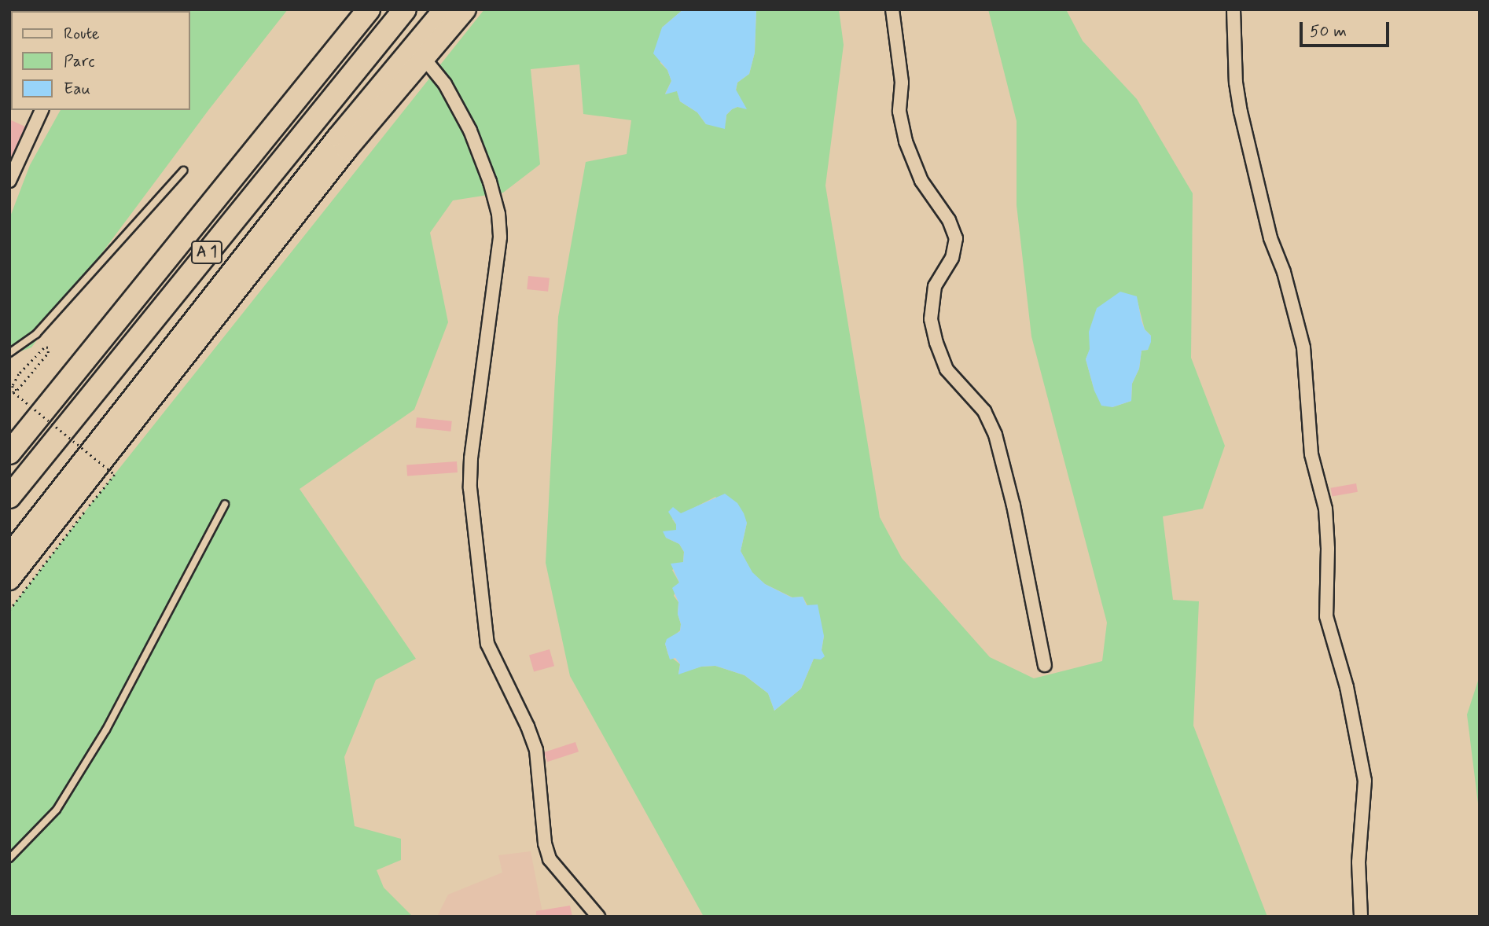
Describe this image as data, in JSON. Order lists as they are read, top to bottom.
{
  "streets": {
    "highway": ["A 1"]
  },
  "legend": ["Route", "Parc", "Eau"],
  "scale_bar": "50 m"
}
